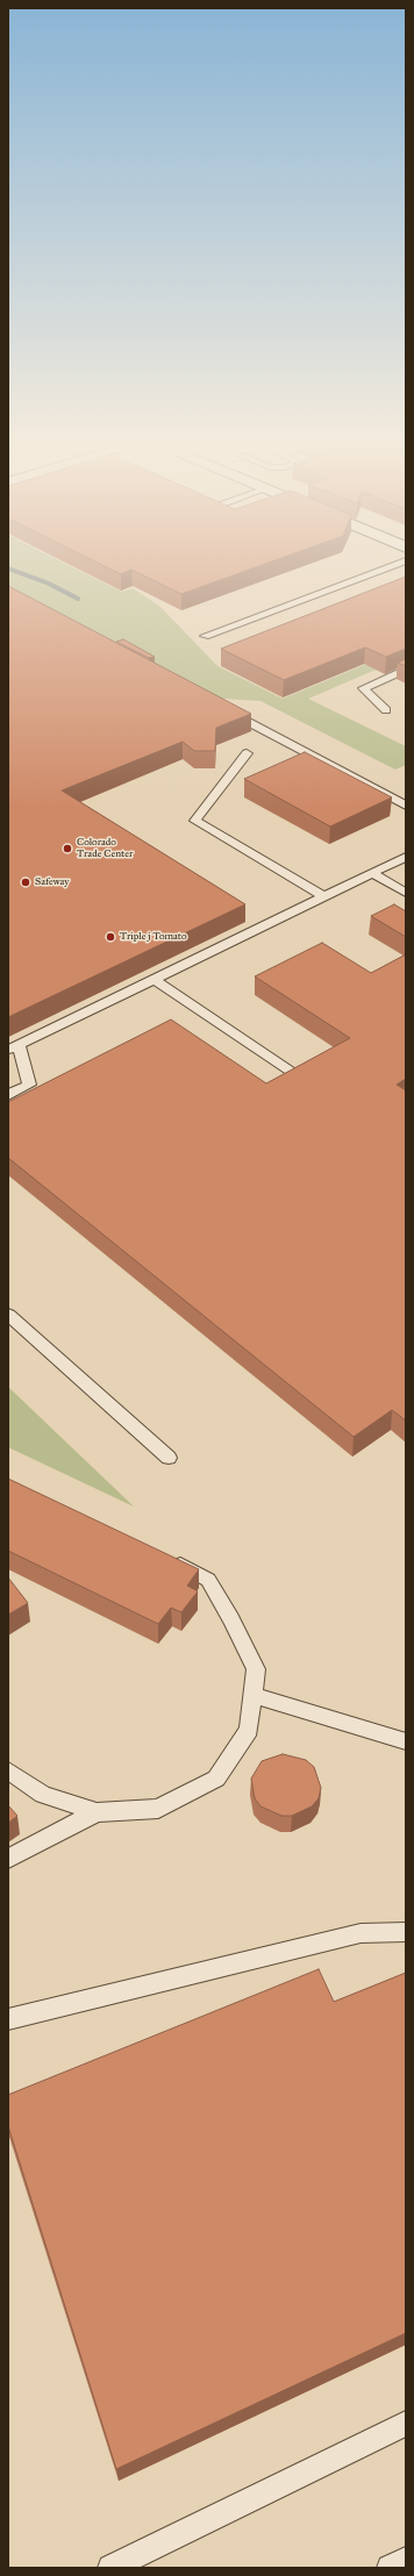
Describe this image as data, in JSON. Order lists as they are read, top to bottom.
{
  "places": ["Colorado Trade Center", "Safeway", "Triple j Tomato"]
}
